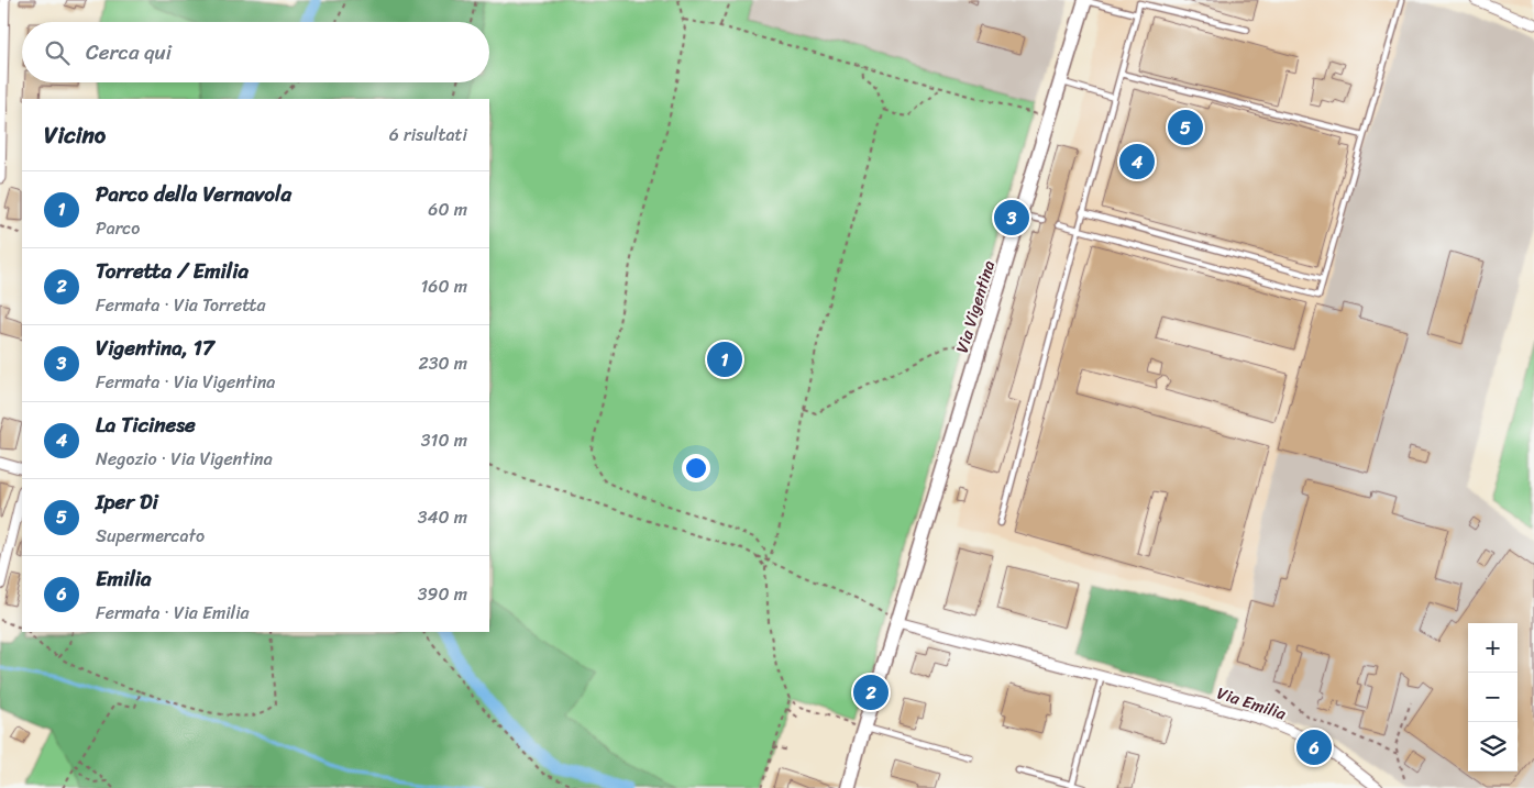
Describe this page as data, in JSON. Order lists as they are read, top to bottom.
{
  "streets": {
    "street": ["Via Vigentina", "Via Emilia"]
  },
  "crossings": [
    ["Via Vigentina", "Via Emilia"]
  ],
  "page": {
    "search": "Cerca qui",
    "heading": ["Vicino", "6 risultati"],
    "pins": [
      "5",
      "4",
      "3",
      "1",
      "2",
      "6"
    ],
    "list": [
      {
        "mark": "1",
        "name": "Parco della Vernavola",
        "note": "Parco",
        "value": "60 m"
      },
      {
        "mark": "2",
        "name": "Torretta / Emilia",
        "note": "Fermata · Via Torretta",
        "value": "160 m"
      },
      {
        "mark": "3",
        "name": "Vigentina, 17",
        "note": "Fermata · Via Vigentina",
        "value": "230 m"
      },
      {
        "mark": "4",
        "name": "La Ticinese",
        "note": "Negozio · Via Vigentina",
        "value": "310 m"
      },
      {
        "mark": "5",
        "name": "Iper Di",
        "note": "Supermercato",
        "value": "340 m"
      },
      {
        "mark": "6",
        "name": "Emilia",
        "note": "Fermata · Via Emilia",
        "value": "390 m"
      }
    ],
    "map_buttons": ["+", "−"]
  }
}
